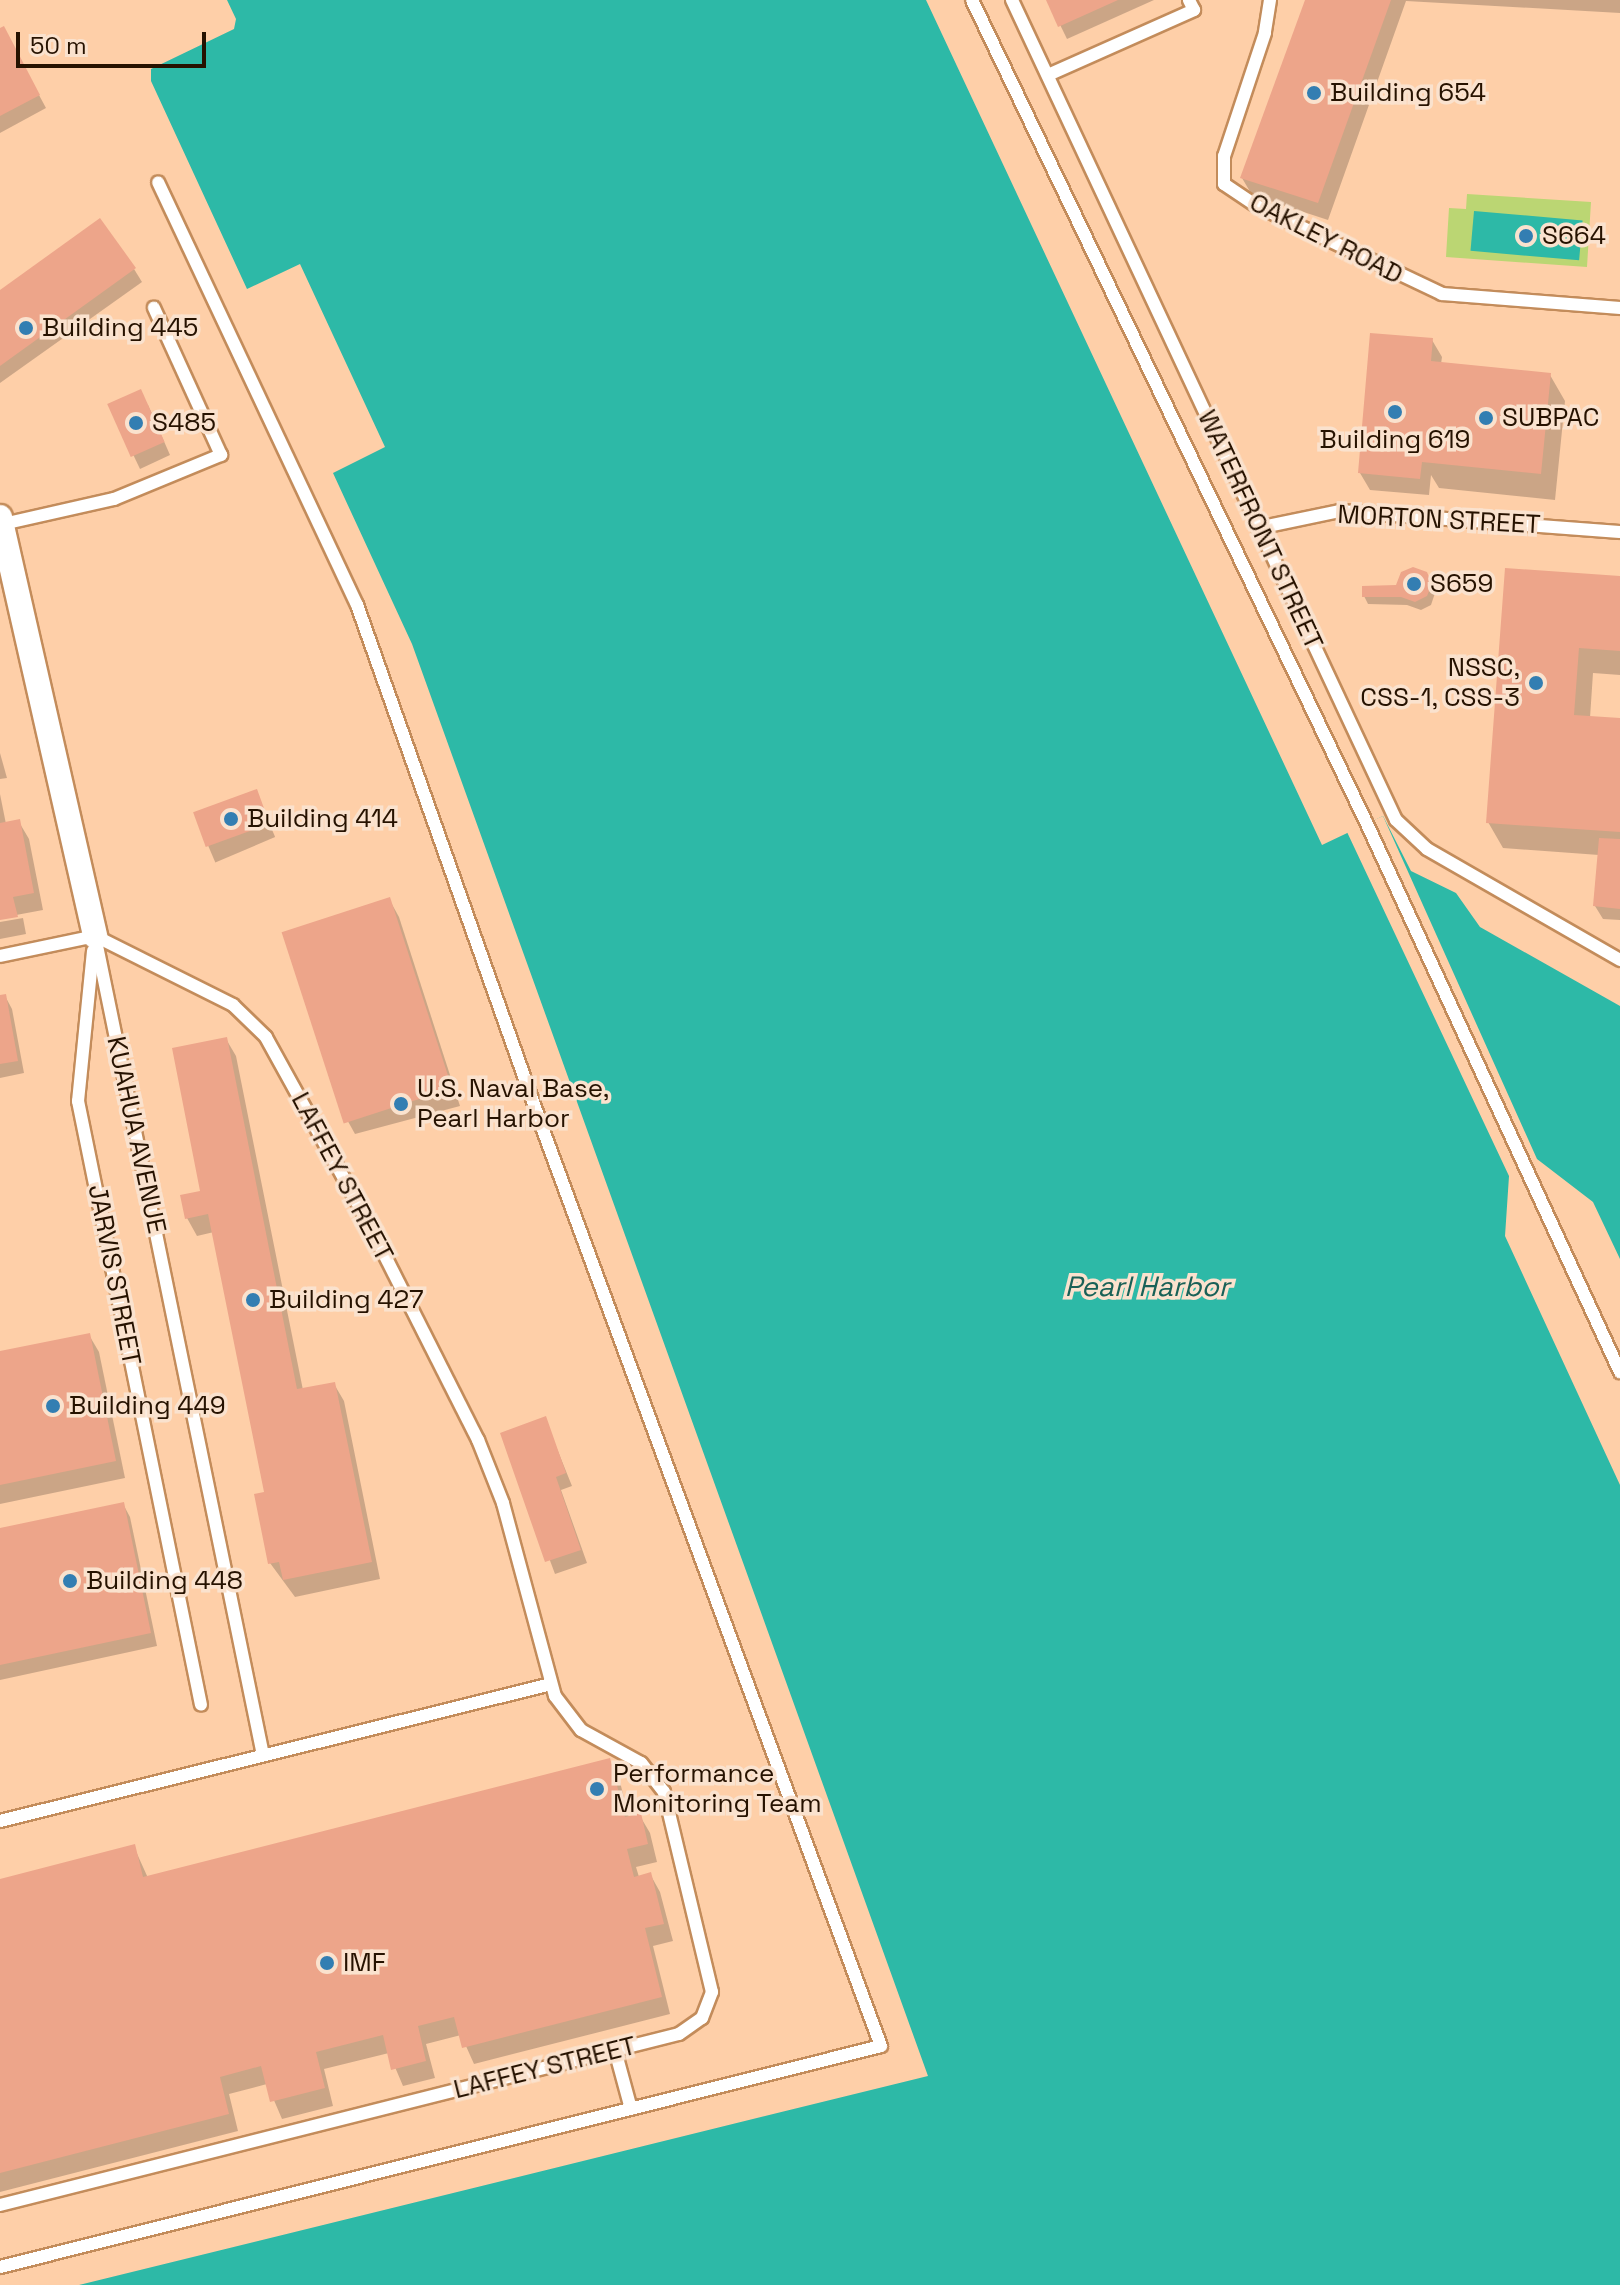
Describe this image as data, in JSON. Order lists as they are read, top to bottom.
{
  "streets": {
    "street": ["KUAHUA AVENUE"],
    "lane": [
      "OAKLEY ROAD",
      "MORTON STREET",
      "WATERFRONT STREET",
      "LAFFEY STREET",
      "JARVIS STREET"
    ]
  },
  "crossings": [
    ["MORTON STREET", "WATERFRONT STREET"],
    ["KUAHUA AVENUE", "LAFFEY STREET"],
    ["KUAHUA AVENUE", "JARVIS STREET"],
    ["LAFFEY STREET", "JARVIS STREET"]
  ],
  "water": ["Pearl Harbor"],
  "places": [
    "Building 654",
    "S664",
    "Building 445",
    "Building 619",
    "SUBPAC",
    "S485",
    "S659",
    "NSSC, CSS-1, CSS-3",
    "Building 414",
    "U.S. Naval Base, Pearl Harbor",
    "Building 427",
    "Building 449",
    "Building 448",
    "Performance Monitoring Team",
    "IMF"
  ],
  "scale_bar": "50 m"
}
